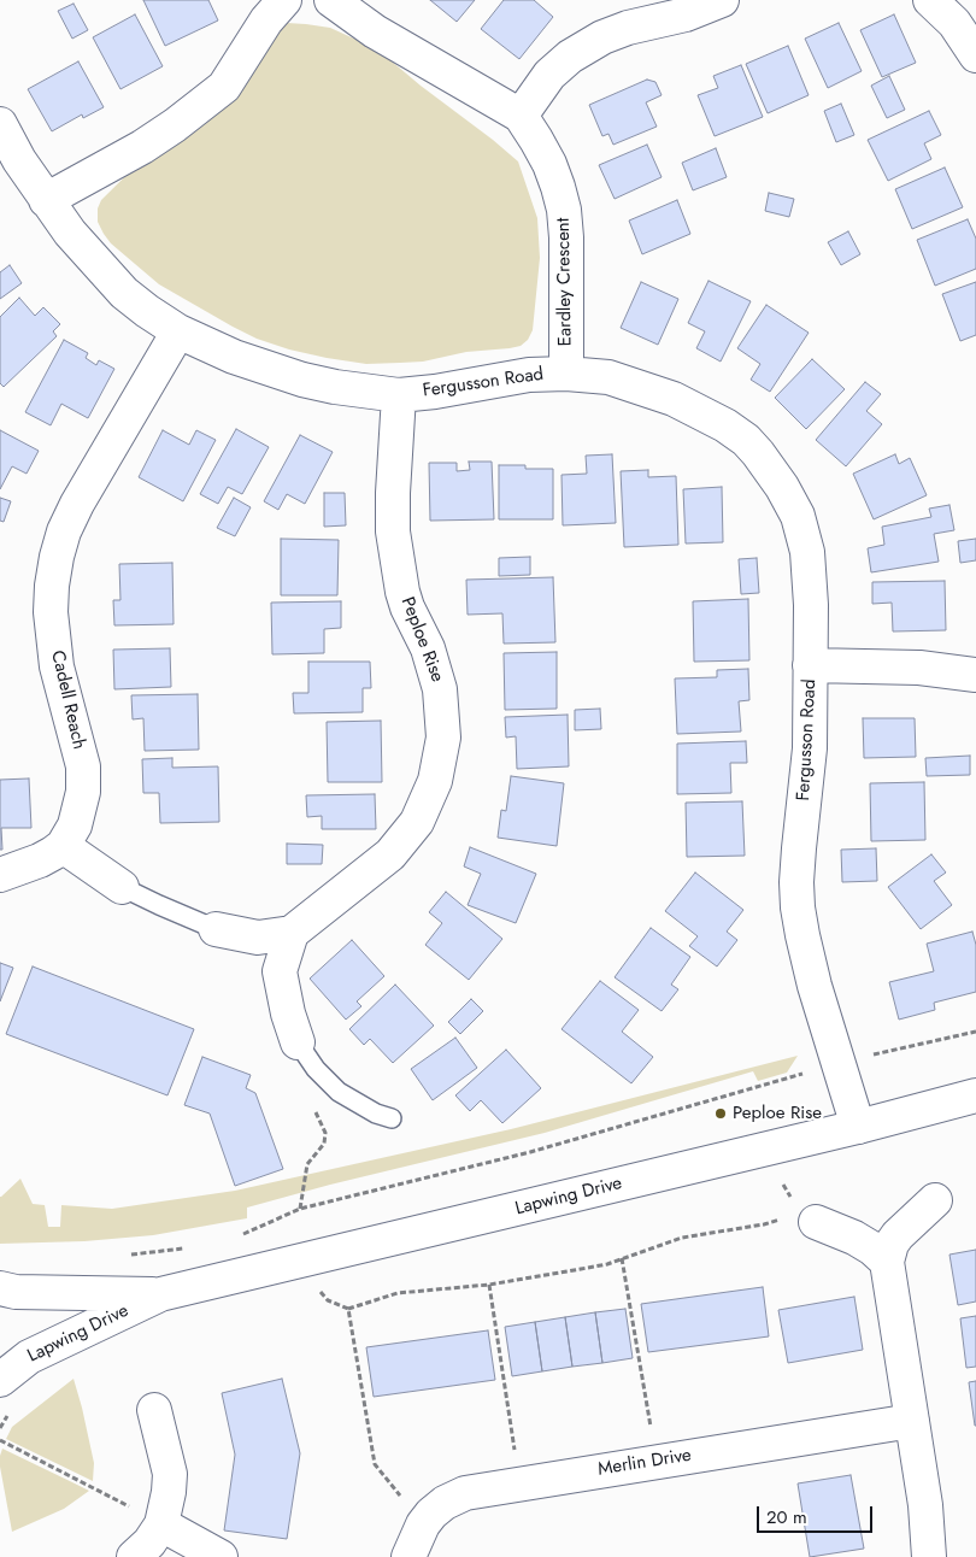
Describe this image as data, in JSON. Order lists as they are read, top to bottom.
{
  "streets": {
    "street": [
      "Eardley Crescent",
      "Fergusson Road",
      "Peploe Rise",
      "Cadell Reach",
      "Lapwing Drive",
      "Merlin Drive"
    ]
  },
  "crossings": [
    ["Eardley Crescent", "Fergusson Road"],
    ["Fergusson Road", "Peploe Rise"],
    ["Fergusson Road", "Cadell Reach"],
    ["Fergusson Road", "Lapwing Drive"]
  ],
  "places": ["Peploe Rise"],
  "scale_bar": "20 m"
}
